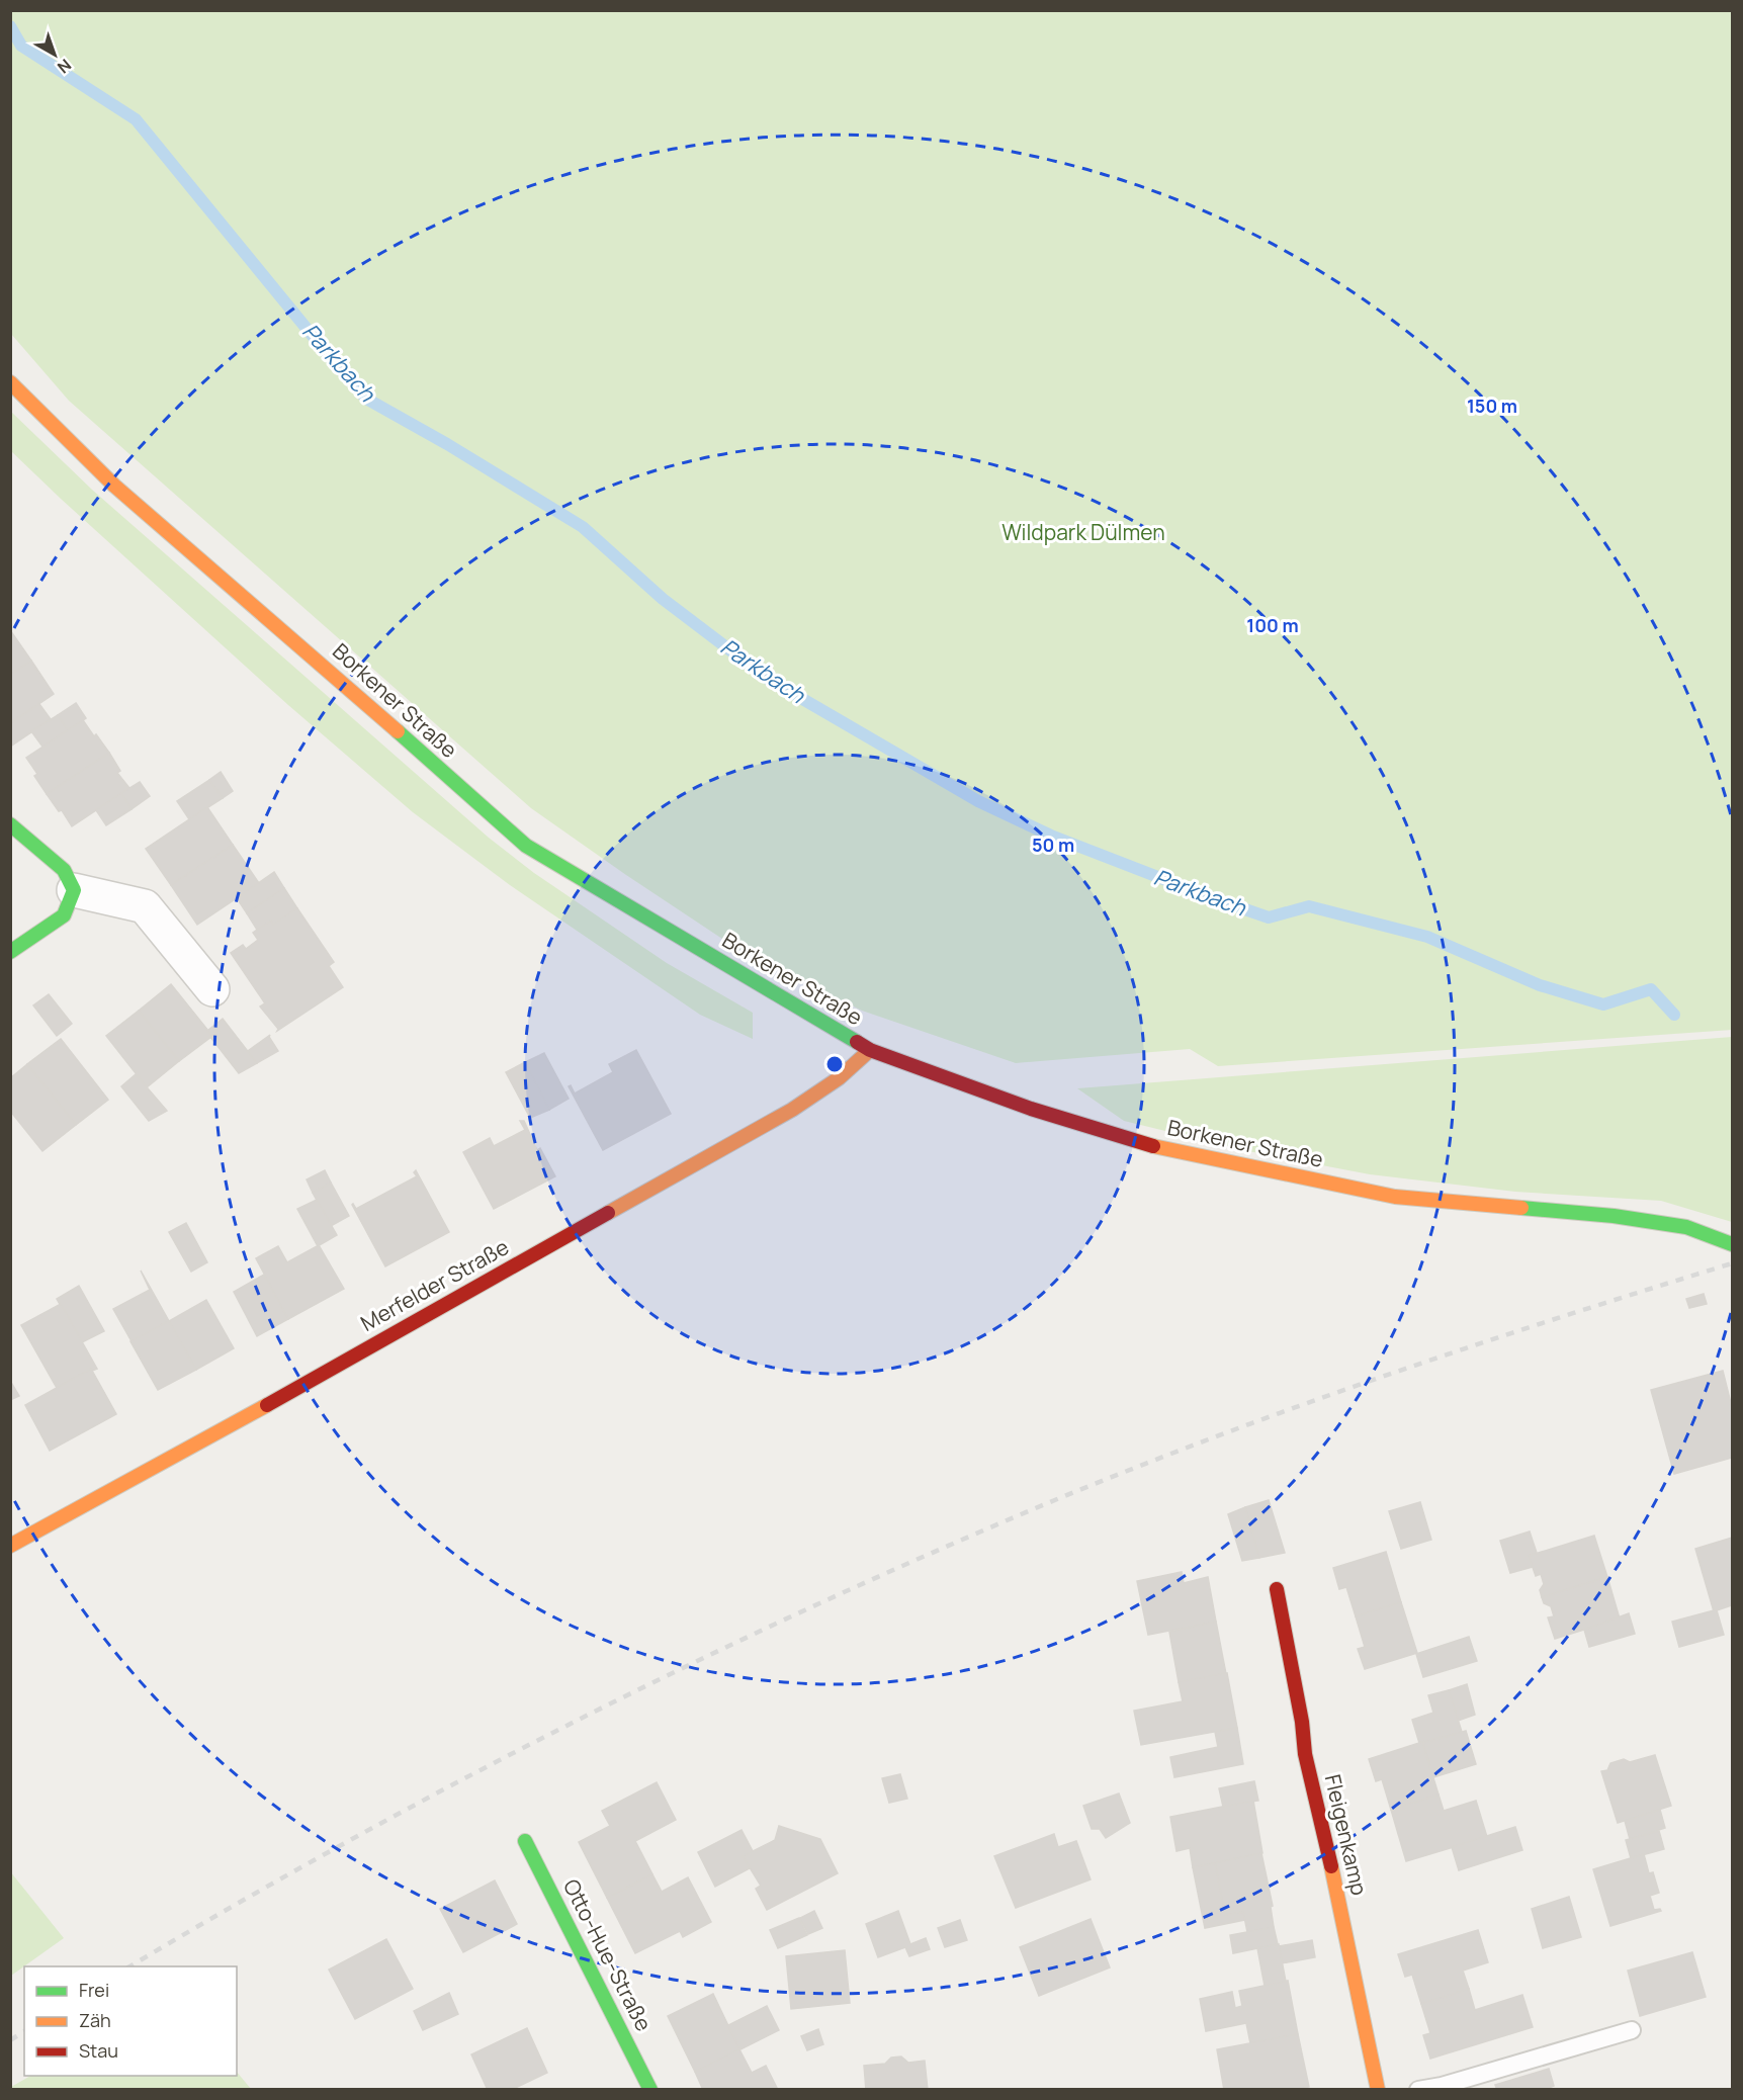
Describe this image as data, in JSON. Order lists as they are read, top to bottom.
{
  "streets": {
    "street": [
      "Borkener Straße",
      "Merfelder Straße",
      "Fleigenkamp",
      "Otto-Hue-Straße"
    ]
  },
  "crossings": [
    ["Borkener Straße", "Merfelder Straße"]
  ],
  "water": ["Parkbach"],
  "parks": ["Wildpark Dülmen"],
  "legend": ["Frei", "Zäh", "Stau"],
  "north": "bottom right",
  "rings": ["150 m", "100 m", "50 m"]
}
